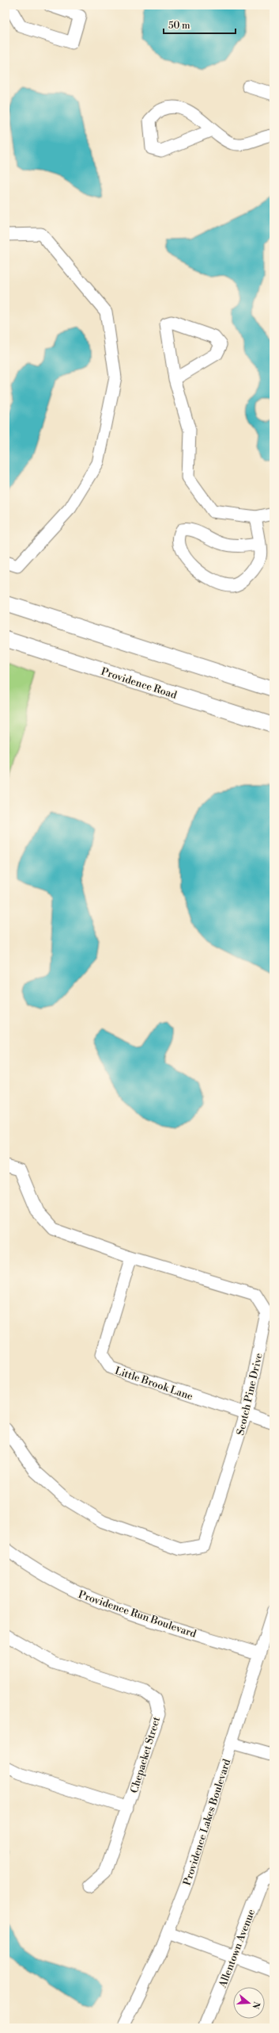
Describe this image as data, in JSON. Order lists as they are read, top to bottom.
{
  "streets": {
    "main road": ["Providence Road"],
    "street": [
      "Little Brook Lane",
      "Scotch Pine Drive",
      "Providence Run Boulevard",
      "Chepacket Street",
      "Providence Lakes Boulevard",
      "Allentown Avenue"
    ]
  },
  "crossings": [
    ["Little Brook Lane", "Scotch Pine Drive"],
    ["Providence Run Boulevard", "Providence Lakes Boulevard"]
  ],
  "scale_bar": "50 m",
  "north": "right"
}
